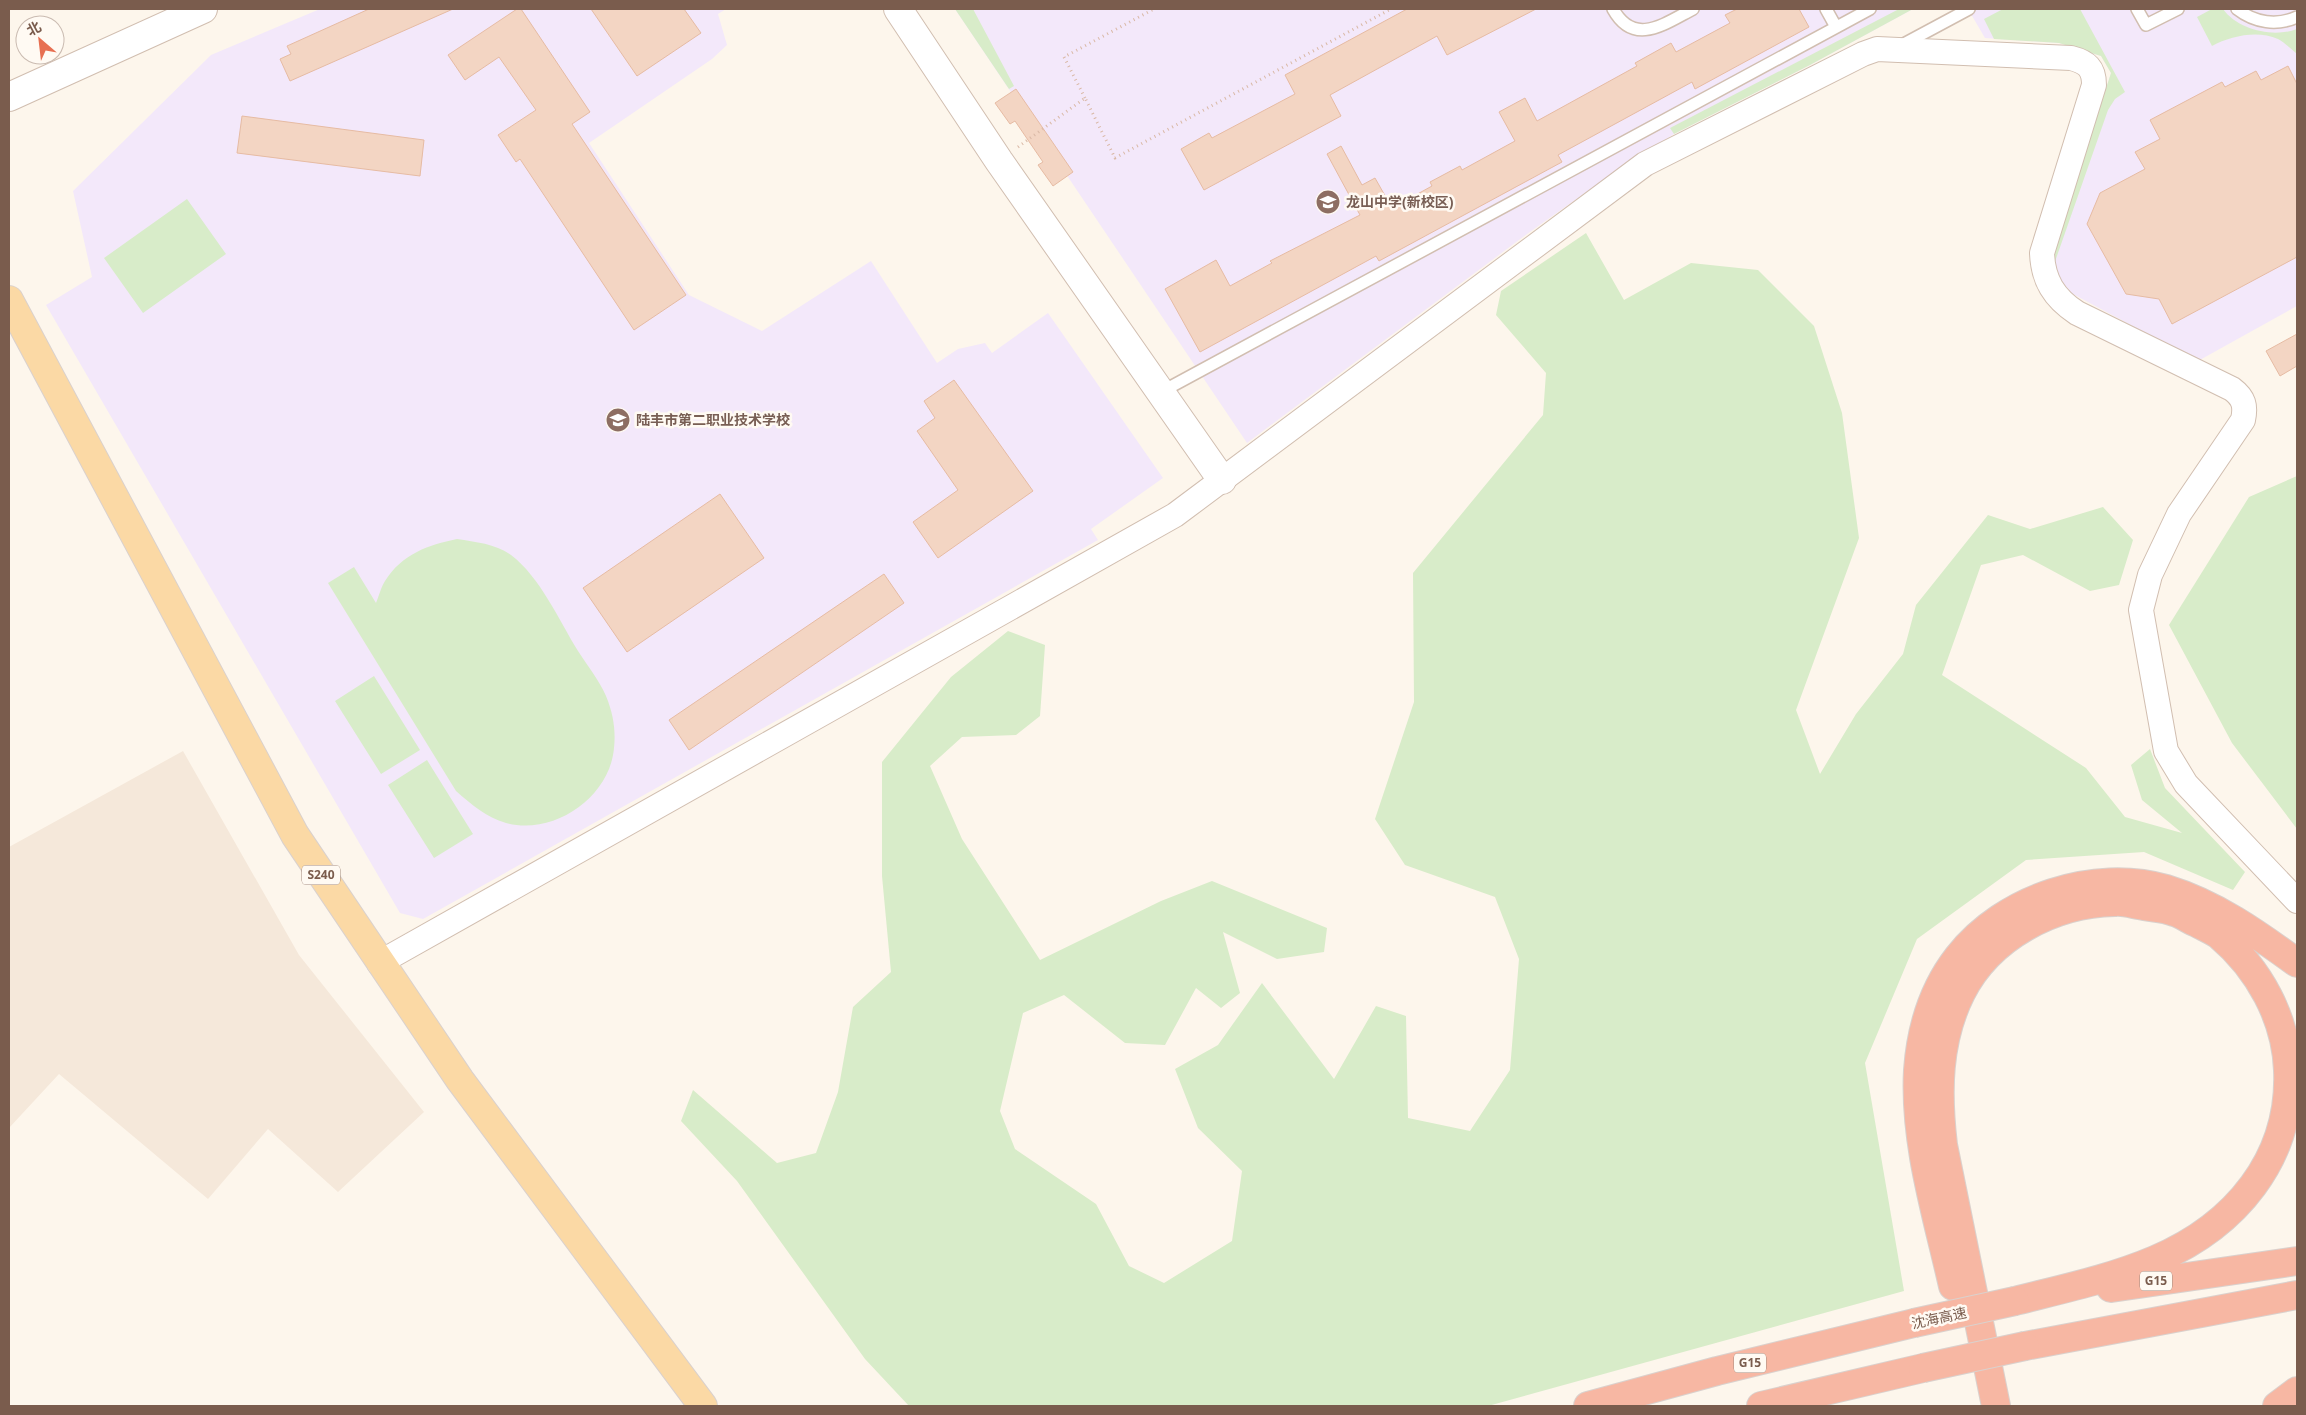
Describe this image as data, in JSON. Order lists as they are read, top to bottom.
{
  "streets": {
    "highway": ["G15", "沈海高速"],
    "main road": ["S240"]
  },
  "places": {
    "school or university": ["龙山中学(新校区)", "陆丰市第二职业技术学校"]
  },
  "north": "top left"
}
